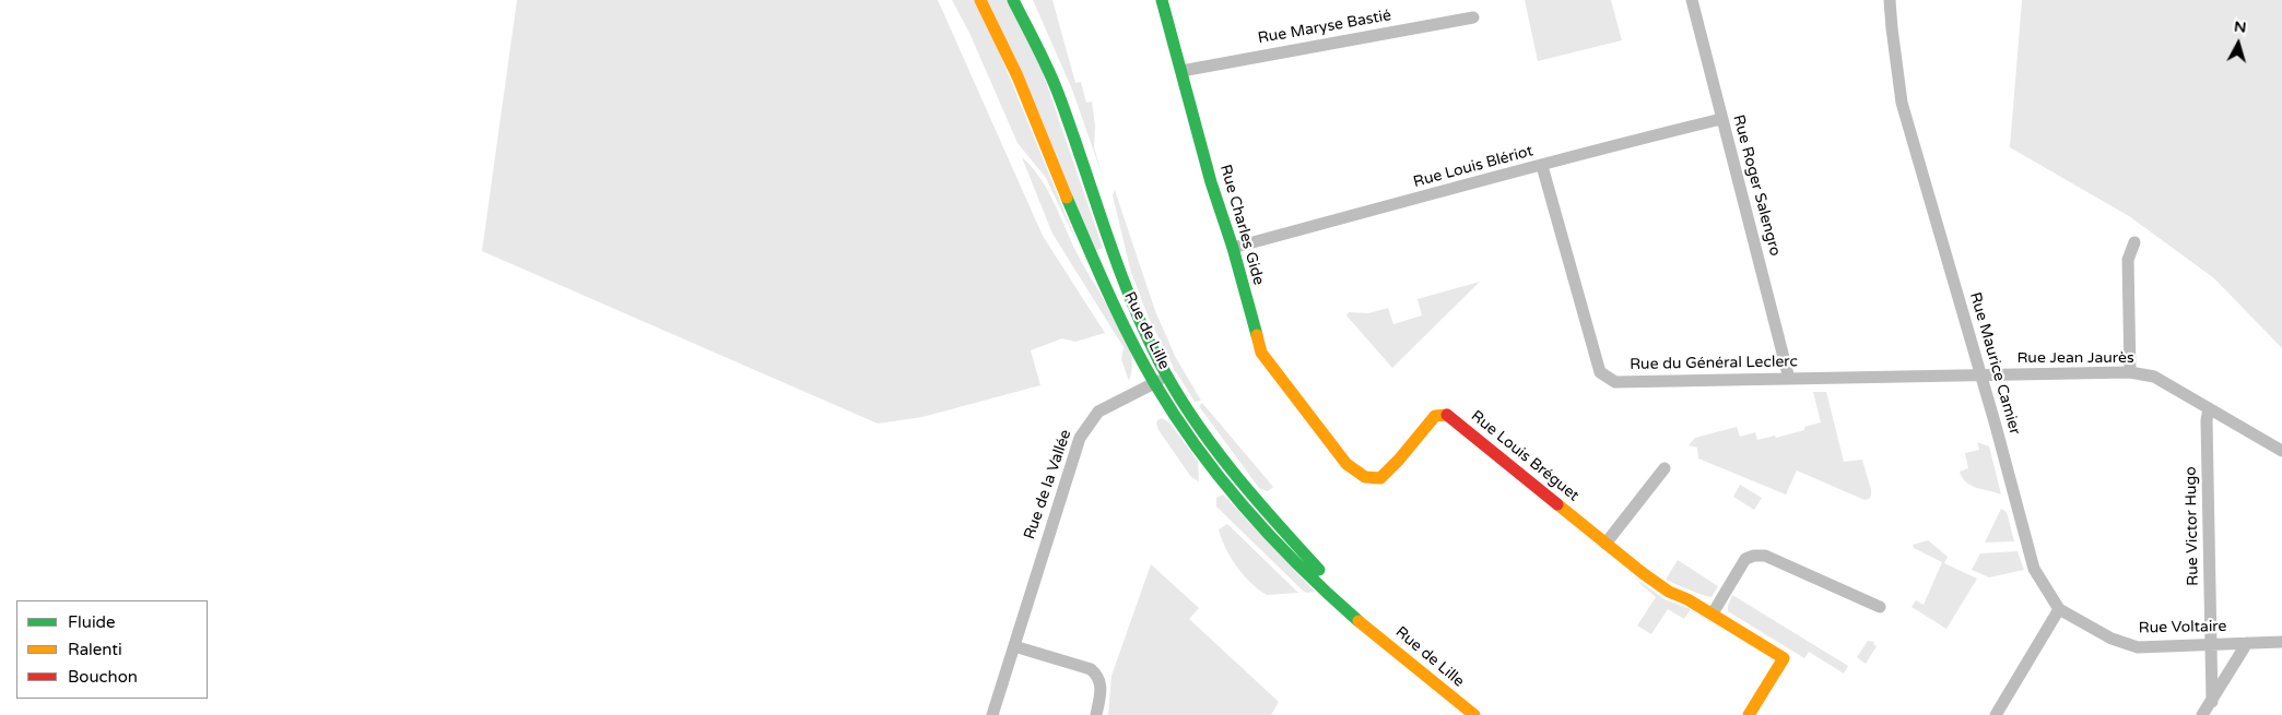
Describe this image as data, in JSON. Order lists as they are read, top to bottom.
{
  "streets": {
    "main road": ["Rue Charles Gide", "Rue de Lille", "Rue Louis Bréguet"],
    "street": [
      "Rue Maryse Bastié",
      "Rue Louis Blériot",
      "Rue Roger Salengro",
      "Rue Jean Jaurès",
      "Rue du Général Leclerc",
      "Rue Maurice Camier",
      "Rue de la Vallée",
      "Rue Victor Hugo",
      "Rue Voltaire"
    ]
  },
  "crossings": [
    ["Rue Maryse Bastié", "Rue Charles Gide"],
    ["Rue Louis Blériot", "Rue Roger Salengro"],
    ["Rue Louis Blériot", "Rue Charles Gide"],
    ["Rue Louis Blériot", "Rue du Général Leclerc"],
    ["Rue Roger Salengro", "Rue du Général Leclerc"],
    ["Rue Charles Gide", "Rue Louis Bréguet"],
    ["Rue de Lille", "Rue de la Vallée"],
    ["Rue Jean Jaurès", "Rue du Général Leclerc"],
    ["Rue Jean Jaurès", "Rue Maurice Camier"],
    ["Rue Jean Jaurès", "Rue Victor Hugo"],
    ["Rue du Général Leclerc", "Rue Maurice Camier"],
    ["Rue Maurice Camier", "Rue Voltaire"],
    ["Rue Victor Hugo", "Rue Voltaire"]
  ],
  "legend": ["Fluide", "Ralenti", "Bouchon"],
  "north": "top"
}
